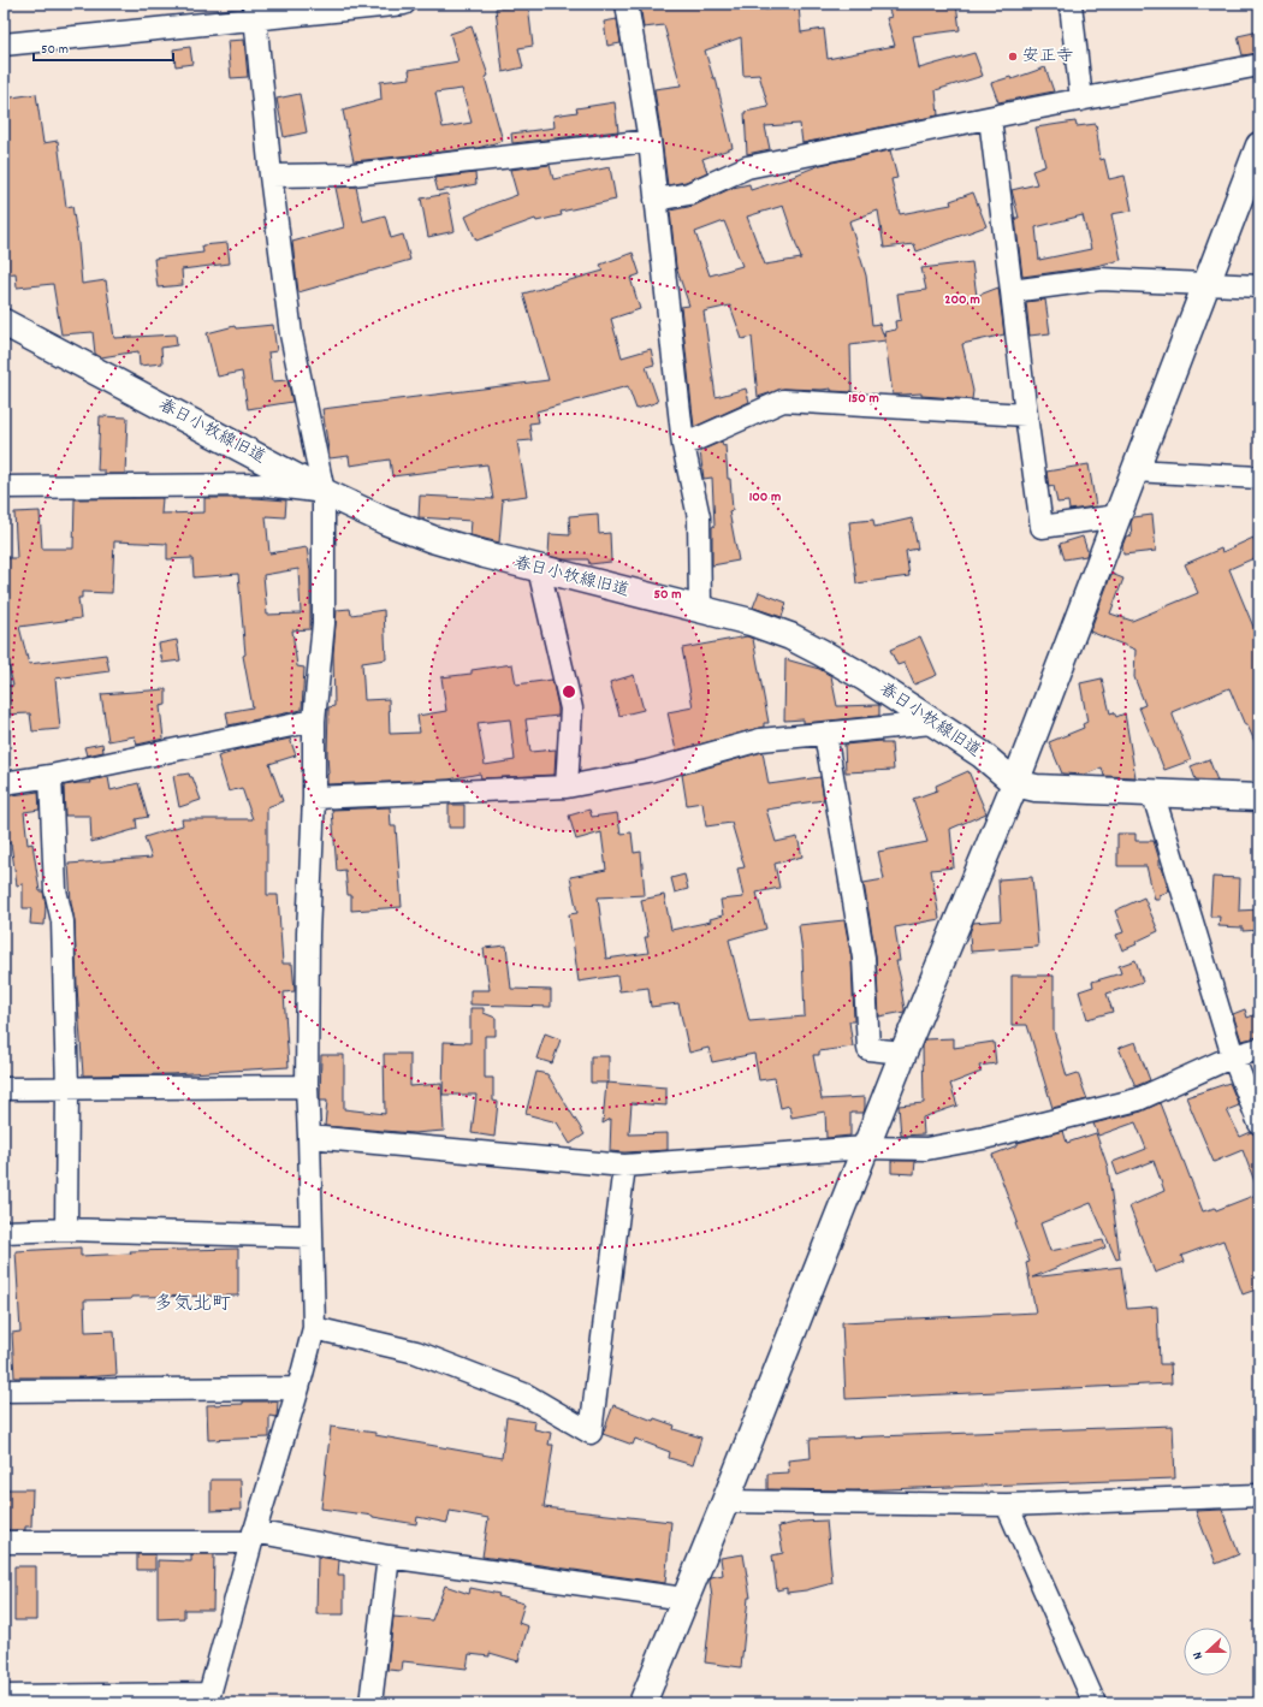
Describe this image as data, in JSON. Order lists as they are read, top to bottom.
{
  "streets": {
    "street": ["春日小牧線旧道"]
  },
  "districts": ["多気北町"],
  "places": ["安正寺"],
  "scale_bar": "50 m",
  "north": "left",
  "rings": [
    "200 m",
    "150 m",
    "100 m",
    "50 m"
  ]
}
